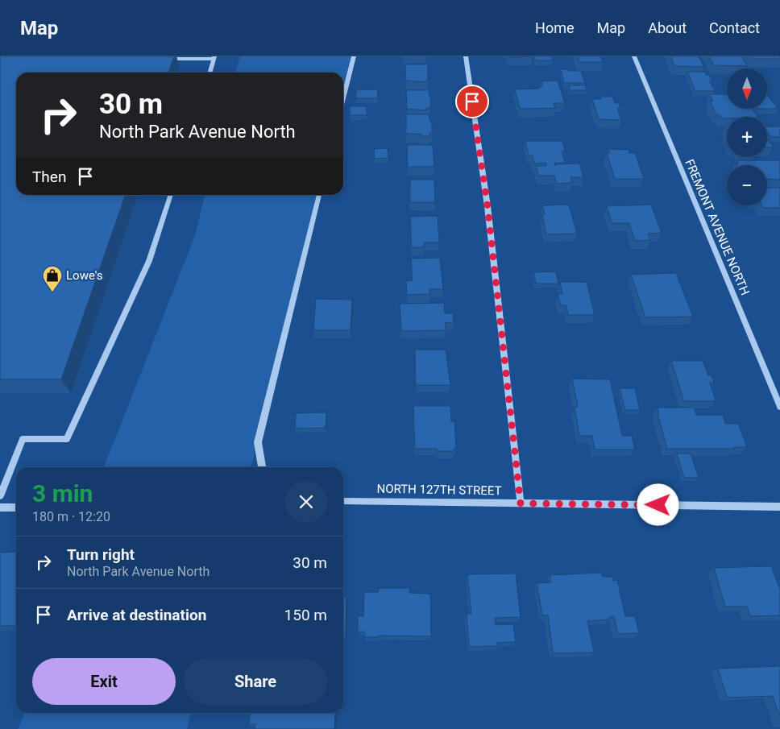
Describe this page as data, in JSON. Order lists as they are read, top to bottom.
{
  "streets": {
    "street": ["FREMONT AVENUE NORTH", "NORTH 127TH STREET"]
  },
  "places": {
    "shop": ["Lowe's"]
  },
  "north": "bottom",
  "page": {
    "header": "Map",
    "nav": [
      "Home",
      "Map",
      "About",
      "Contact"
    ],
    "map_buttons": ["+", "−"],
    "turn": ["30 m", "North Park Avenue North"],
    "then": "Then",
    "heading": ["3 min", "180 m · 12:20"],
    "list": [
      {
        "name": "Turn right",
        "note": "North Park Avenue North",
        "value": "30 m"
      },
      {
        "name": "Arrive at destination",
        "value": "150 m"
      }
    ],
    "buttons": ["Exit", "Share"]
  }
}
